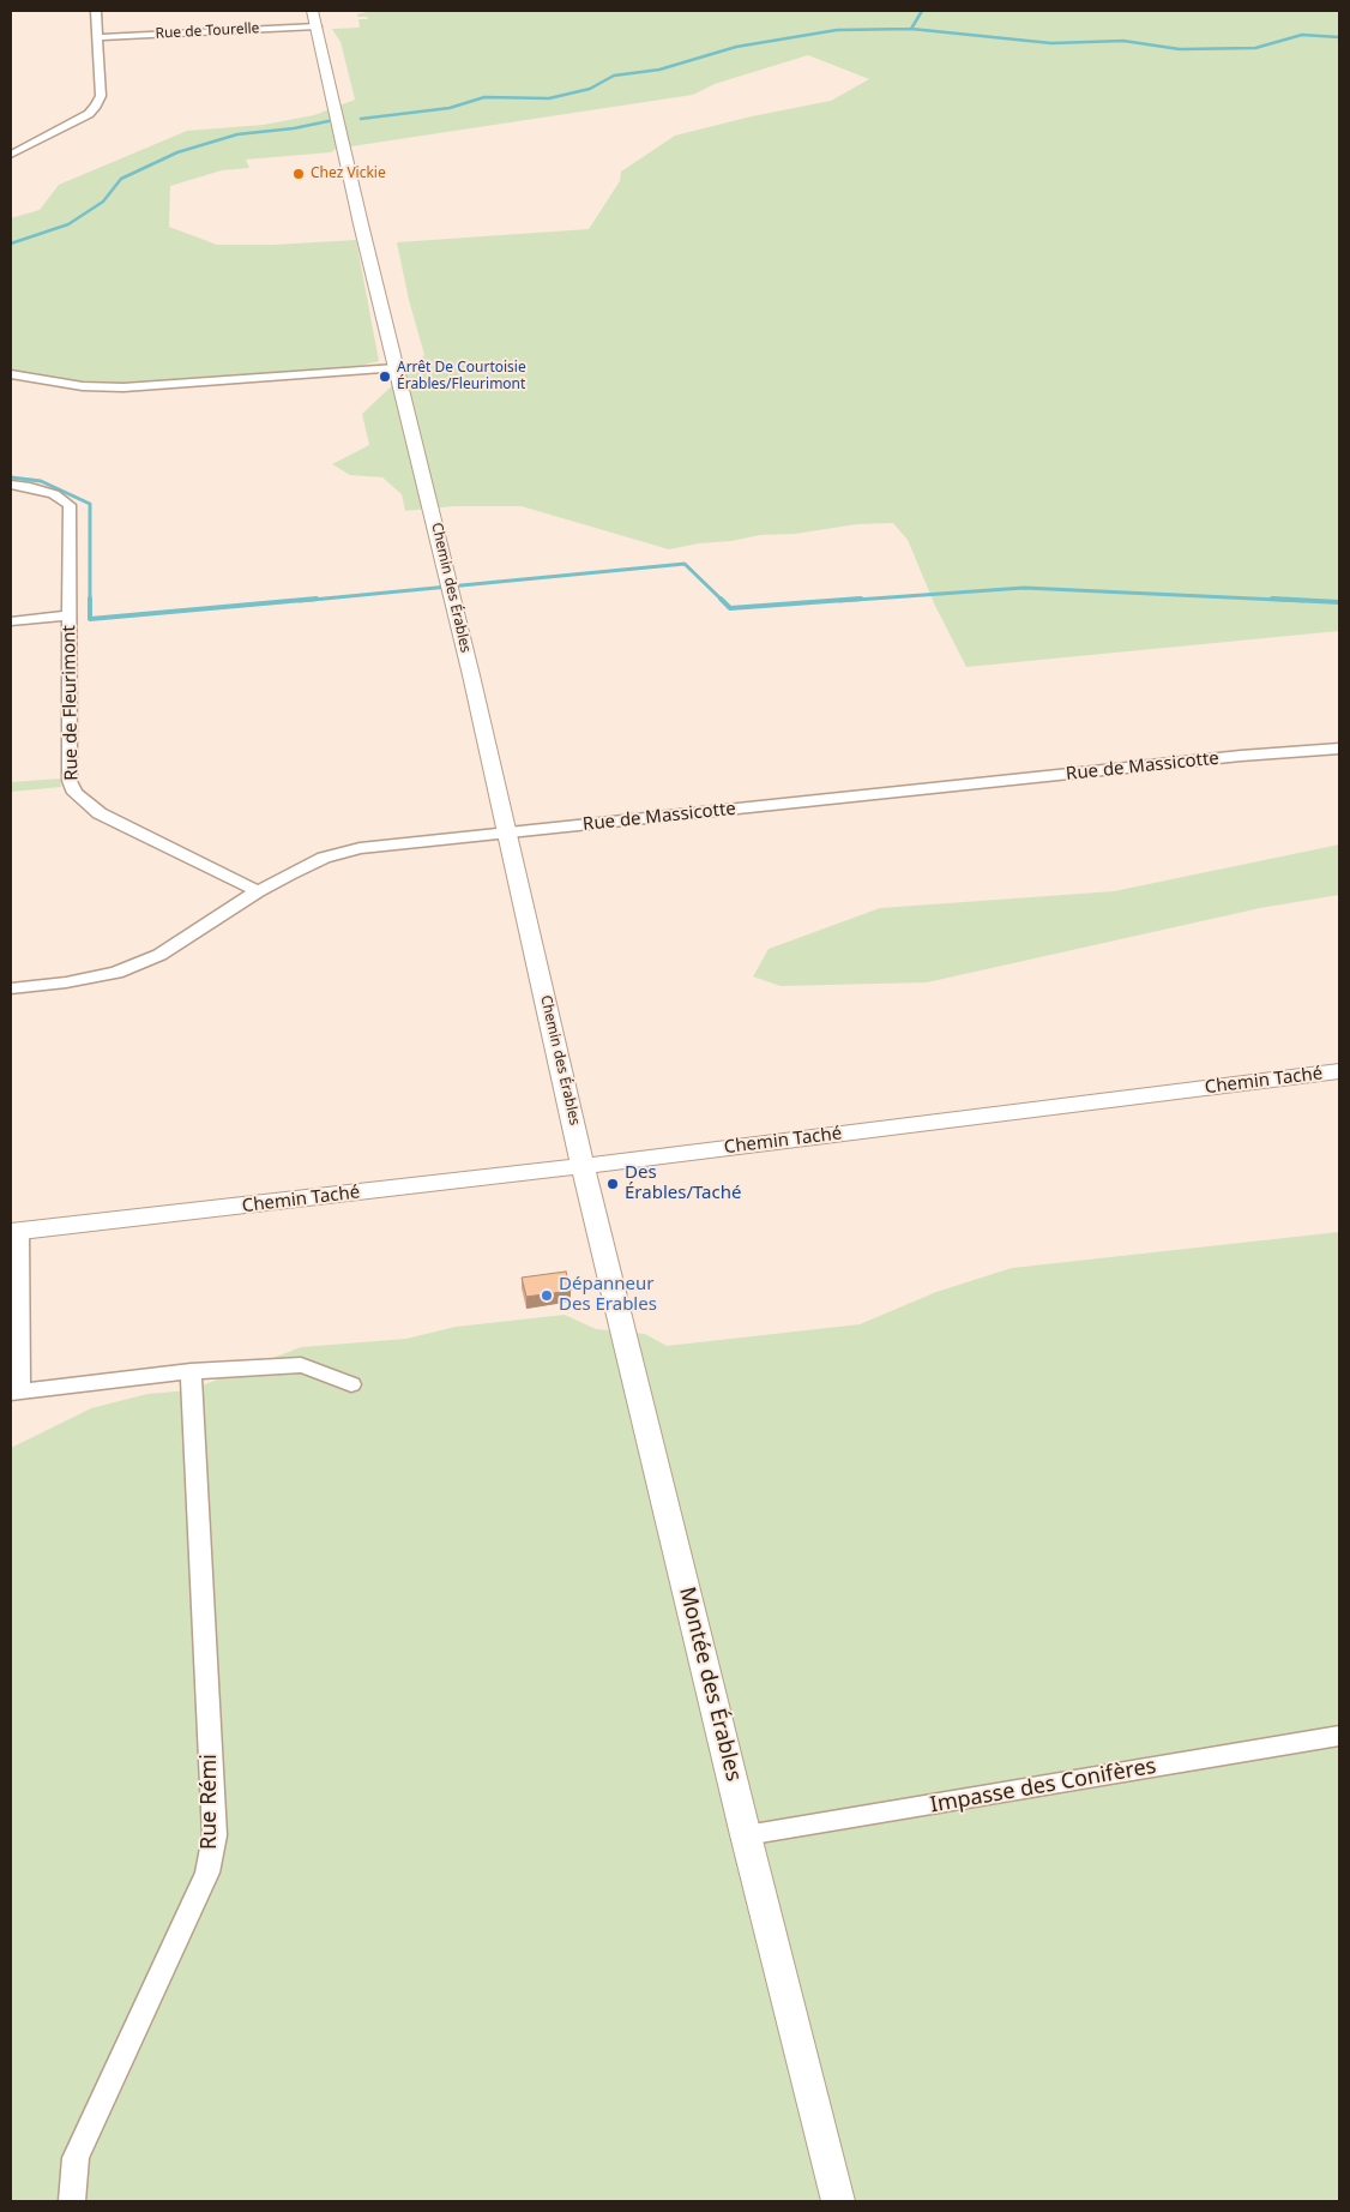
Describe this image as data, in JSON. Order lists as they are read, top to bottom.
{
  "streets": {
    "street": [
      "Rue de Tourelle",
      "Chemin des Érables",
      "Rue de Fleurimont",
      "Rue de Massicotte",
      "Chemin Taché",
      "Montée des Érables",
      "Impasse des Conifères",
      "Rue Rémi"
    ]
  },
  "crossings": [
    ["Rue de Tourelle", "Chemin des Érables"],
    ["Chemin des Érables", "Rue de Massicotte"],
    ["Chemin des Érables", "Chemin Taché"],
    ["Chemin des Érables", "Montée des Érables"],
    ["Rue de Fleurimont", "Rue de Massicotte"],
    ["Chemin Taché", "Montée des Érables"],
    ["Montée des Érables", "Impasse des Conifères"]
  ],
  "places": [
    "Chez Vickie",
    "Arrêt De Courtoisie Érables/Fleurimont",
    "Des Érables/Taché",
    "Dépanneur Des Erables"
  ]
}
